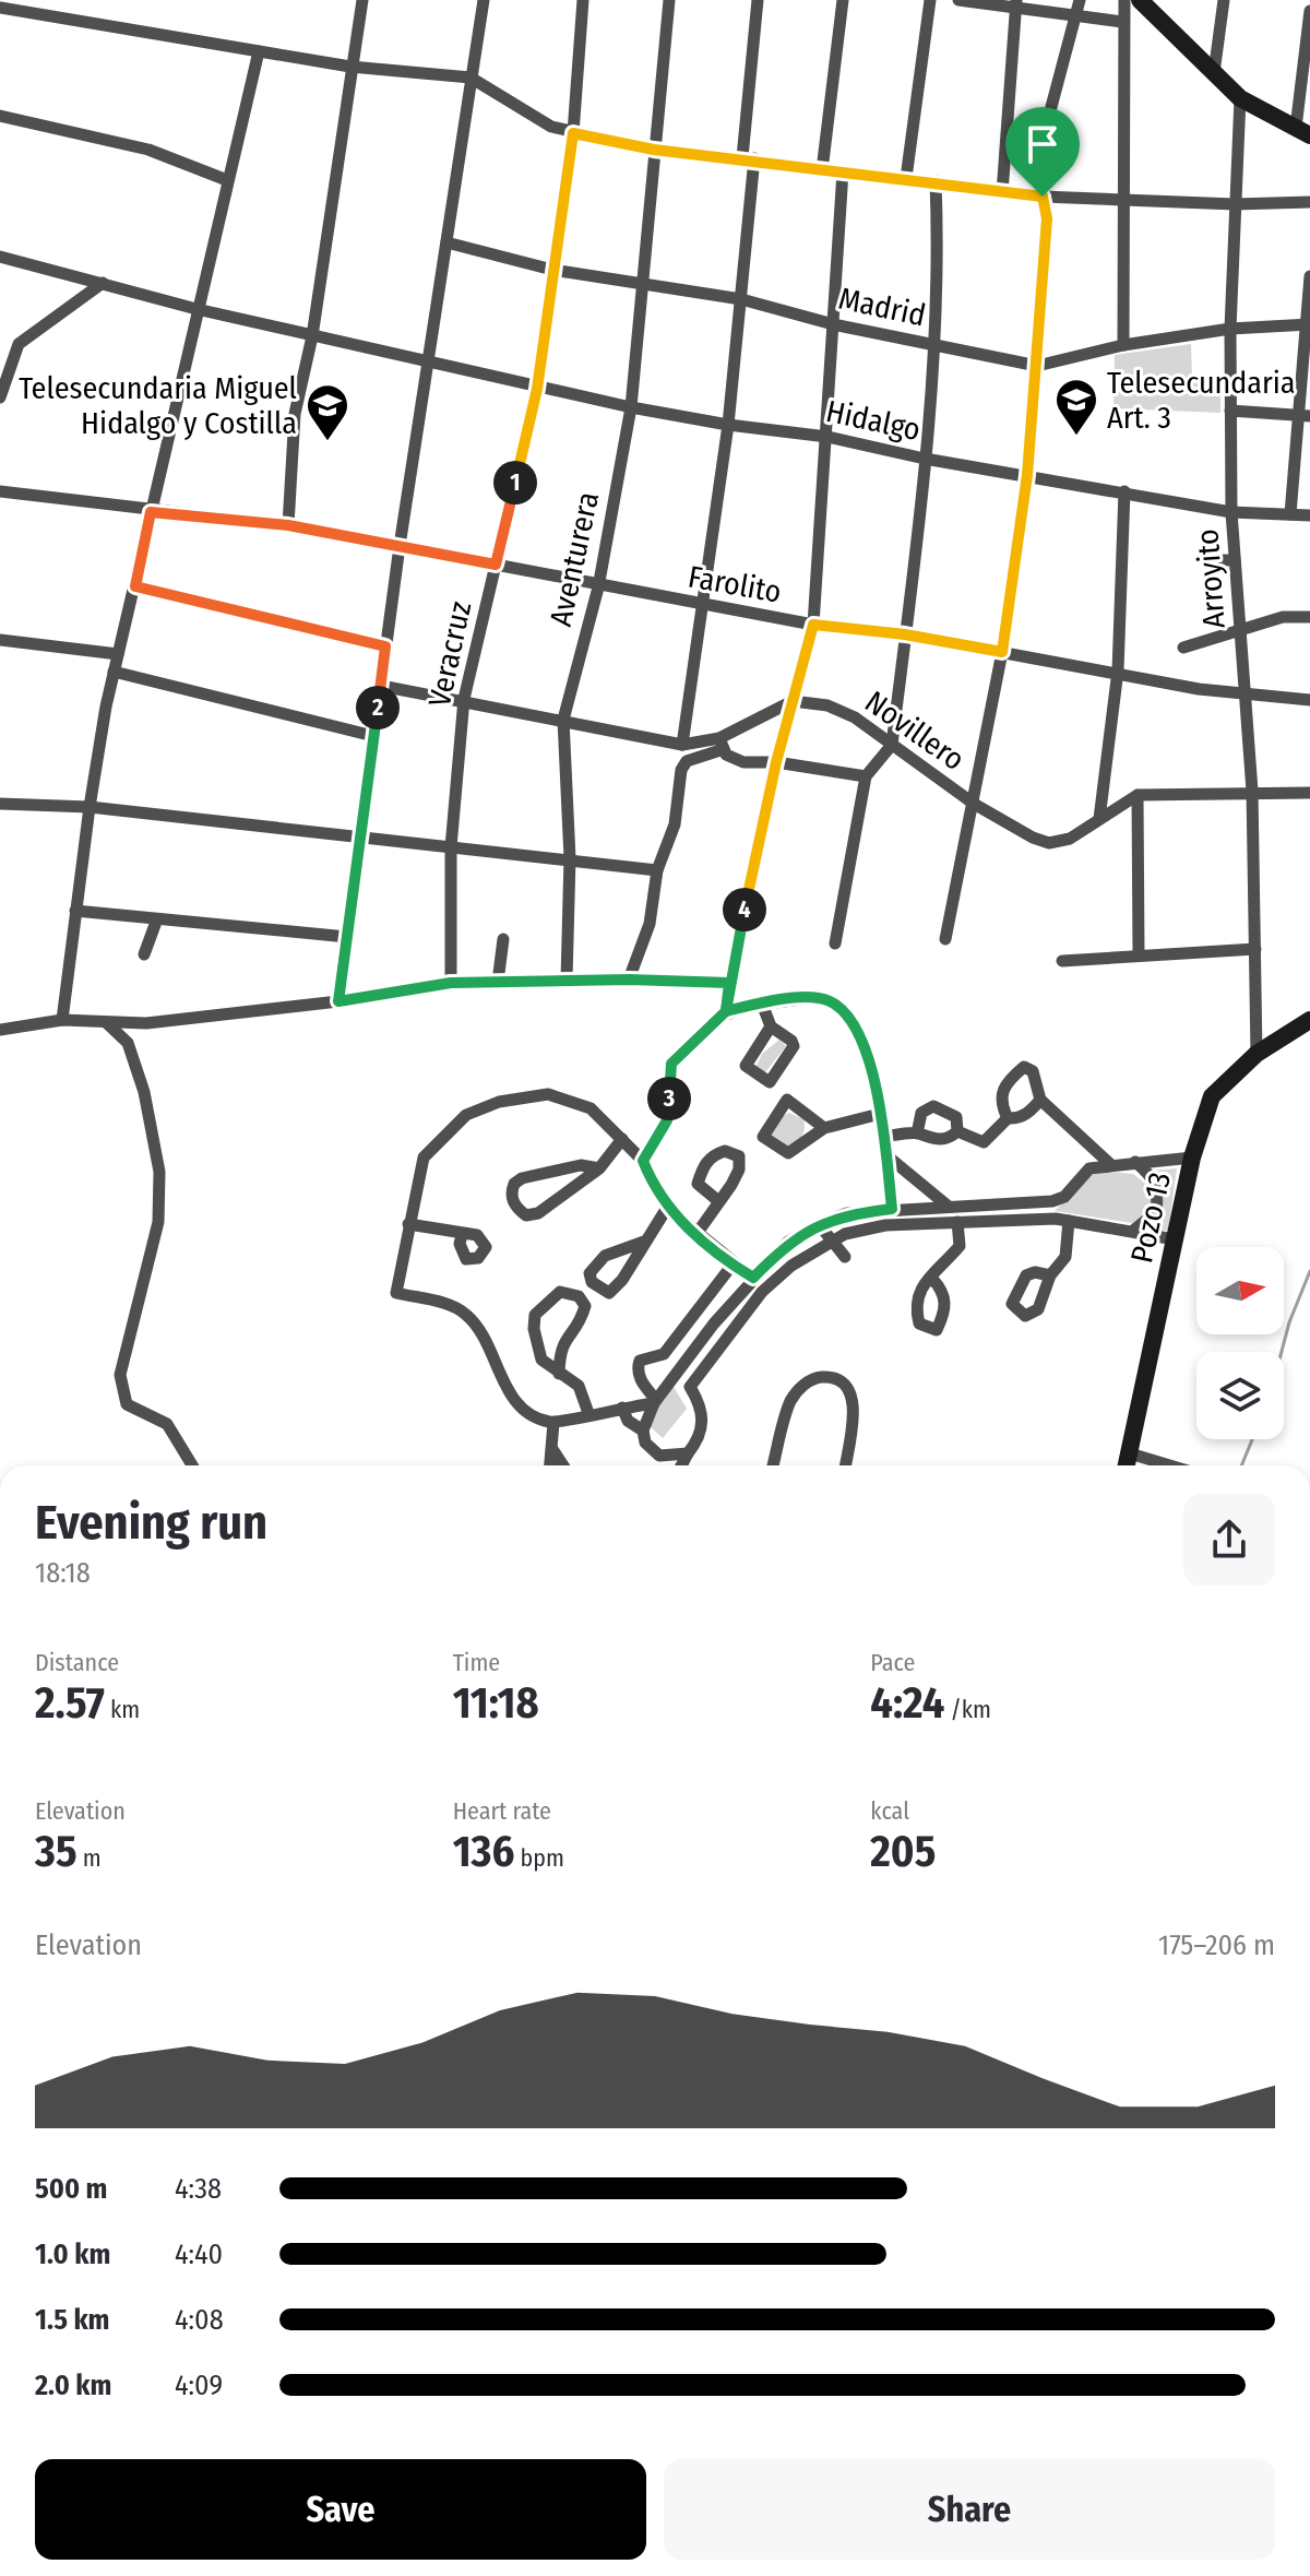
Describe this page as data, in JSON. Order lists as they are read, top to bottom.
{
  "streets": {
    "main road": ["Pozo 13"],
    "street": [
      "Madrid",
      "Hidalgo",
      "Aventurera",
      "Arroyito",
      "Farolito",
      "Veracruz",
      "Novillero"
    ]
  },
  "crossings": [
    ["Madrid", "Aventurera"],
    ["Madrid", "Arroyito"],
    ["Madrid", "Veracruz"],
    ["Hidalgo", "Aventurera"],
    ["Hidalgo", "Arroyito"],
    ["Hidalgo", "Veracruz"],
    ["Aventurera", "Farolito"],
    ["Arroyito", "Farolito"],
    ["Arroyito", "Novillero"],
    ["Arroyito", "Pozo 13"],
    ["Farolito", "Veracruz"]
  ],
  "places": {
    "school or university": ["Telesecundaria Art. 3", "Telesecundaria Miguel Hidalgo y Costilla"]
  },
  "north": "right",
  "page": {
    "pins": [
      "1",
      "2",
      "4",
      "3"
    ],
    "heading": ["Evening run", "18:18"],
    "stats": [
      ["Distance", "2.57 km"],
      ["Time", "11:18"],
      ["Pace", "4:24 /km"],
      ["Elevation", "35 m"],
      ["Heart rate", "136 bpm"],
      ["kcal", "205"]
    ],
    "chart": ["Elevation", "175–206 m"],
    "list": [
      {
        "name": "500 m",
        "note": "4:38"
      },
      {
        "name": "1.0 km",
        "note": "4:40"
      },
      {
        "name": "1.5 km",
        "note": "4:08"
      },
      {
        "name": "2.0 km",
        "note": "4:09"
      }
    ],
    "buttons": ["Save", "Share"]
  }
}
